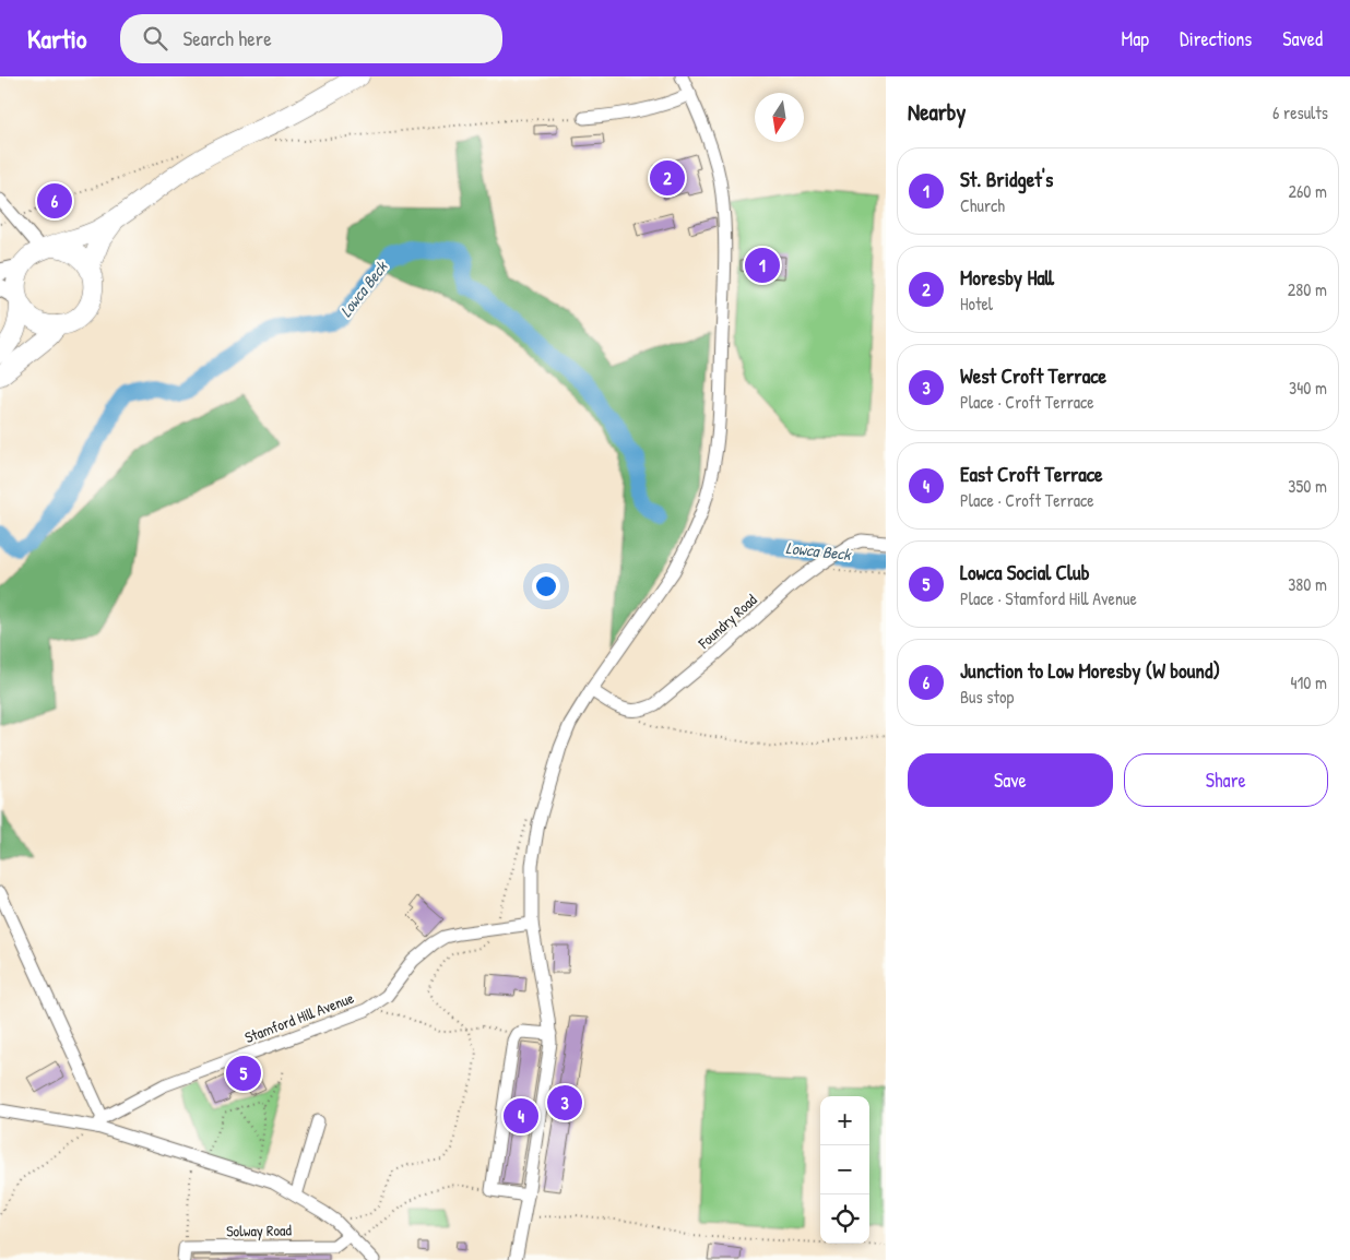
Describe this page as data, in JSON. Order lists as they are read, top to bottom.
{
  "streets": {
    "street": ["Foundry Road", "Stamford Hill Avenue", "Solway Road"]
  },
  "water": ["Lowca Beck"],
  "north": "bottom",
  "page": {
    "header": "Kartio",
    "search": "Search here",
    "nav": ["Map", "Directions", "Saved"],
    "heading": ["Nearby", "6 results"],
    "list": [
      {
        "mark": "1",
        "name": "St. Bridget's",
        "note": "Church",
        "value": "260 m"
      },
      {
        "mark": "2",
        "name": "Moresby Hall",
        "note": "Hotel",
        "value": "280 m"
      },
      {
        "mark": "3",
        "name": "West Croft Terrace",
        "note": "Place · Croft Terrace",
        "value": "340 m"
      },
      {
        "mark": "4",
        "name": "East Croft Terrace",
        "note": "Place · Croft Terrace",
        "value": "350 m"
      },
      {
        "mark": "5",
        "name": "Lowca Social Club",
        "note": "Place · Stamford Hill Avenue",
        "value": "380 m"
      },
      {
        "mark": "6",
        "name": "Junction to Low Moresby (W bound)",
        "note": "Bus stop",
        "value": "410 m"
      }
    ],
    "pins": [
      "2",
      "6",
      "1",
      "5",
      "3",
      "4"
    ],
    "buttons": ["Save", "Share"],
    "map_buttons": ["+", "−"]
  }
}
